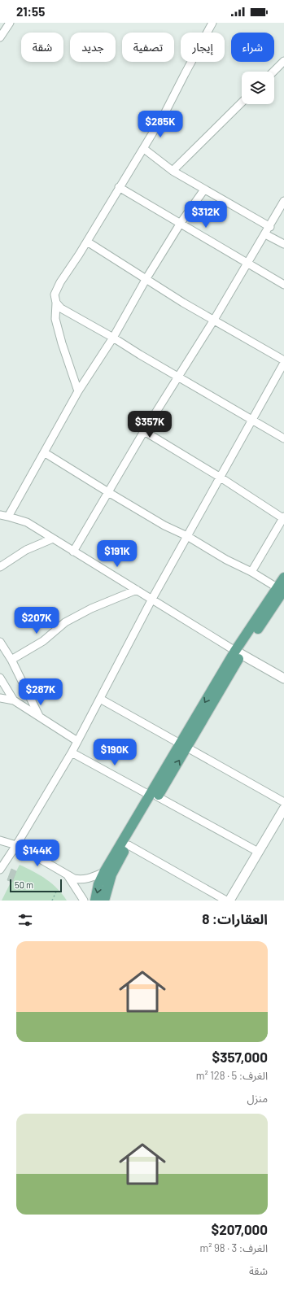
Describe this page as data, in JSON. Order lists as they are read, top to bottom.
{
  "scale_bar": "50 m",
  "page": {
    "status": "21:55",
    "chip": [
      "شراء",
      "إيجار",
      "تصفية",
      "جديد",
      "شقة"
    ],
    "price": [
      "$285K",
      "$312K",
      "$357K",
      "$191K",
      "$207K",
      "$287K",
      "$190K",
      "$144K"
    ],
    "scale": "50 m",
    "heading": "العقارات: 8",
    "list": [
      {
        "name": "$357,000",
        "note": "الغرف: 5 · 128 m² · منزل"
      },
      {
        "name": "$207,000",
        "note": "الغرف: 3 · 98 m² · شقة"
      }
    ]
  }
}
